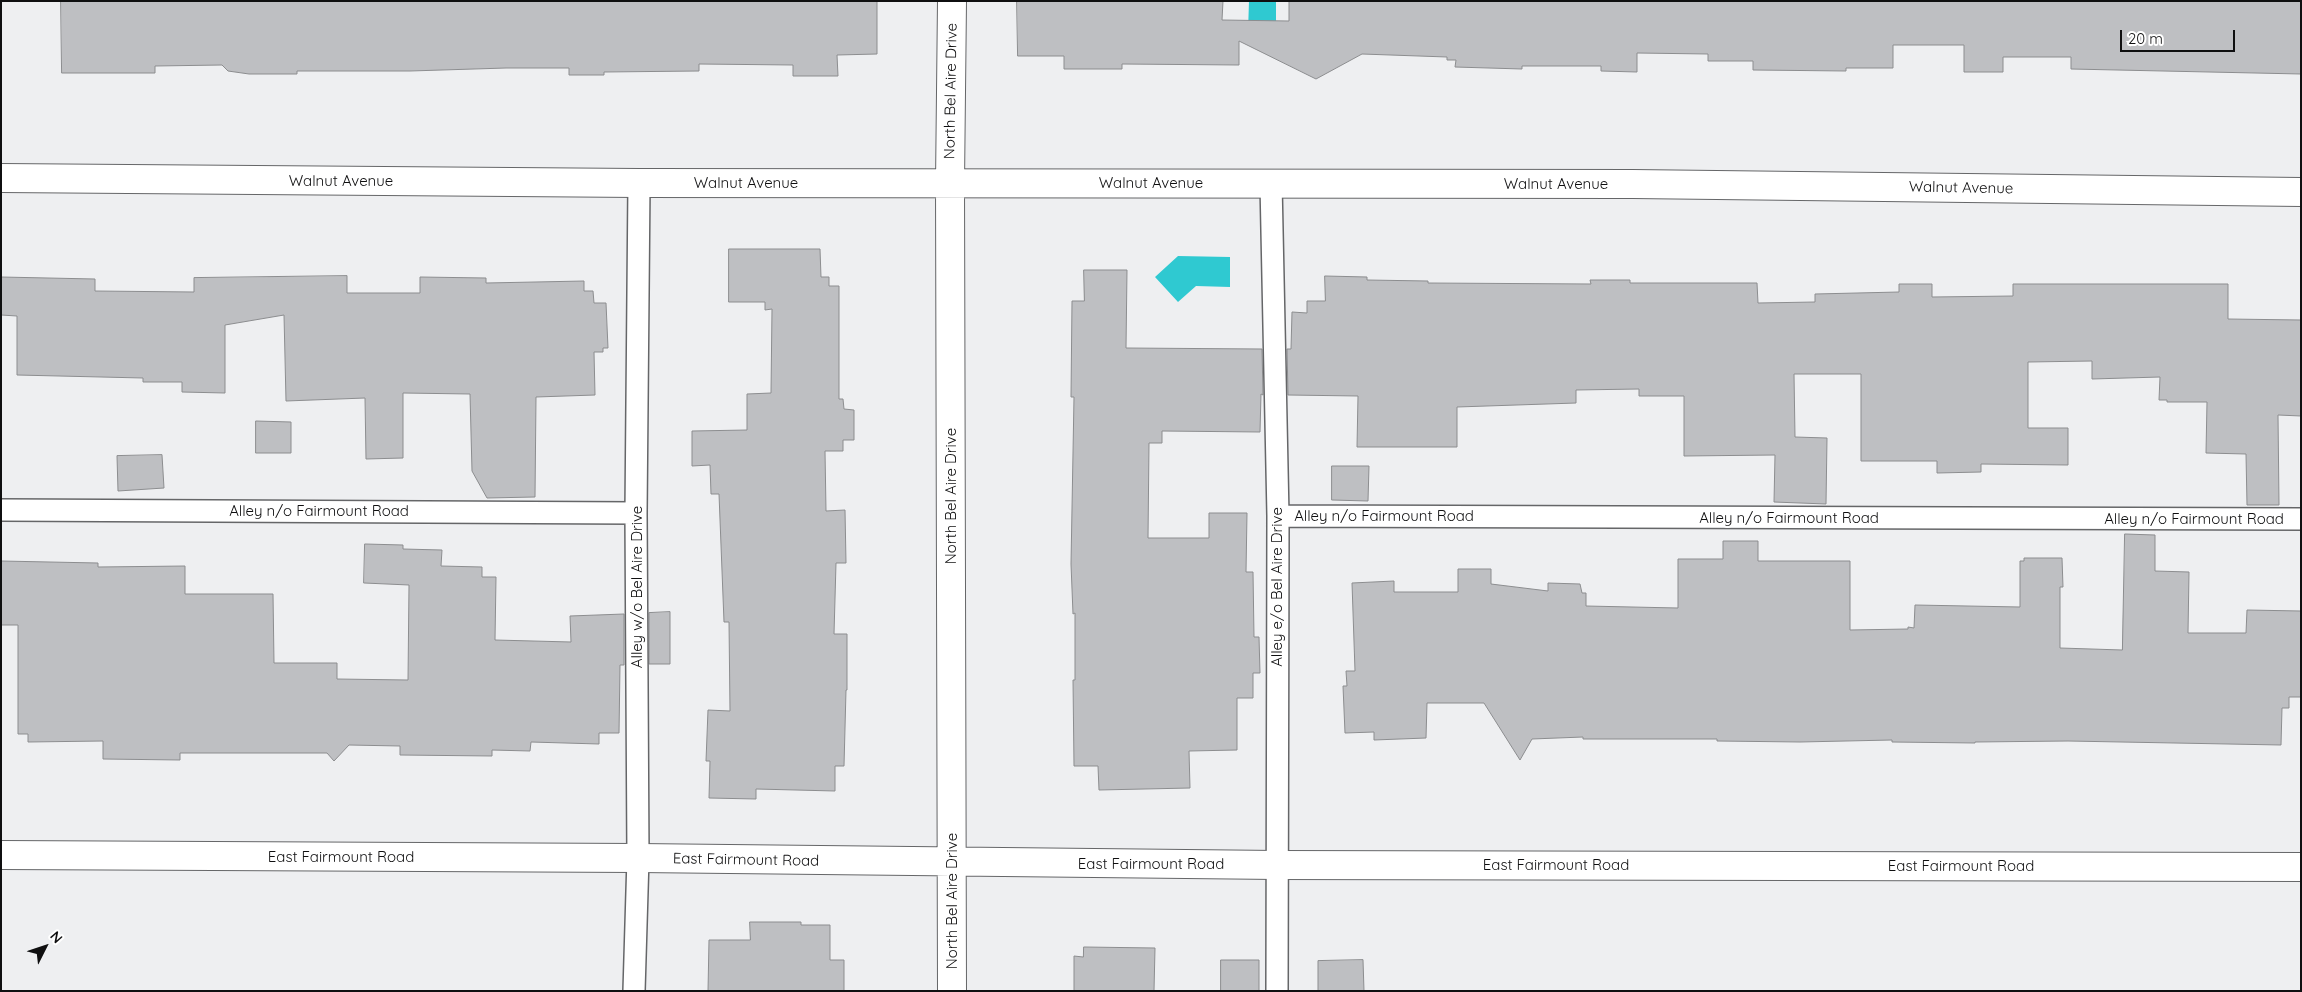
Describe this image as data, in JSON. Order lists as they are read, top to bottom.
{
  "streets": {
    "street": ["North Bel Aire Drive", "Walnut Avenue", "East Fairmount Road"],
    "lane": ["Alley n/o Fairmount Road", "Alley w/o Bel Aire Drive", "Alley e/o Bel Aire Drive"]
  },
  "crossings": [
    ["North Bel Aire Drive", "Walnut Avenue"],
    ["North Bel Aire Drive", "East Fairmount Road"],
    ["Walnut Avenue", "Alley w/o Bel Aire Drive"],
    ["Walnut Avenue", "Alley e/o Bel Aire Drive"],
    ["Alley n/o Fairmount Road", "Alley w/o Bel Aire Drive"],
    ["Alley n/o Fairmount Road", "Alley e/o Bel Aire Drive"],
    ["Alley w/o Bel Aire Drive", "East Fairmount Road"],
    ["Alley e/o Bel Aire Drive", "East Fairmount Road"]
  ],
  "scale_bar": "20 m",
  "north": "top right"
}
